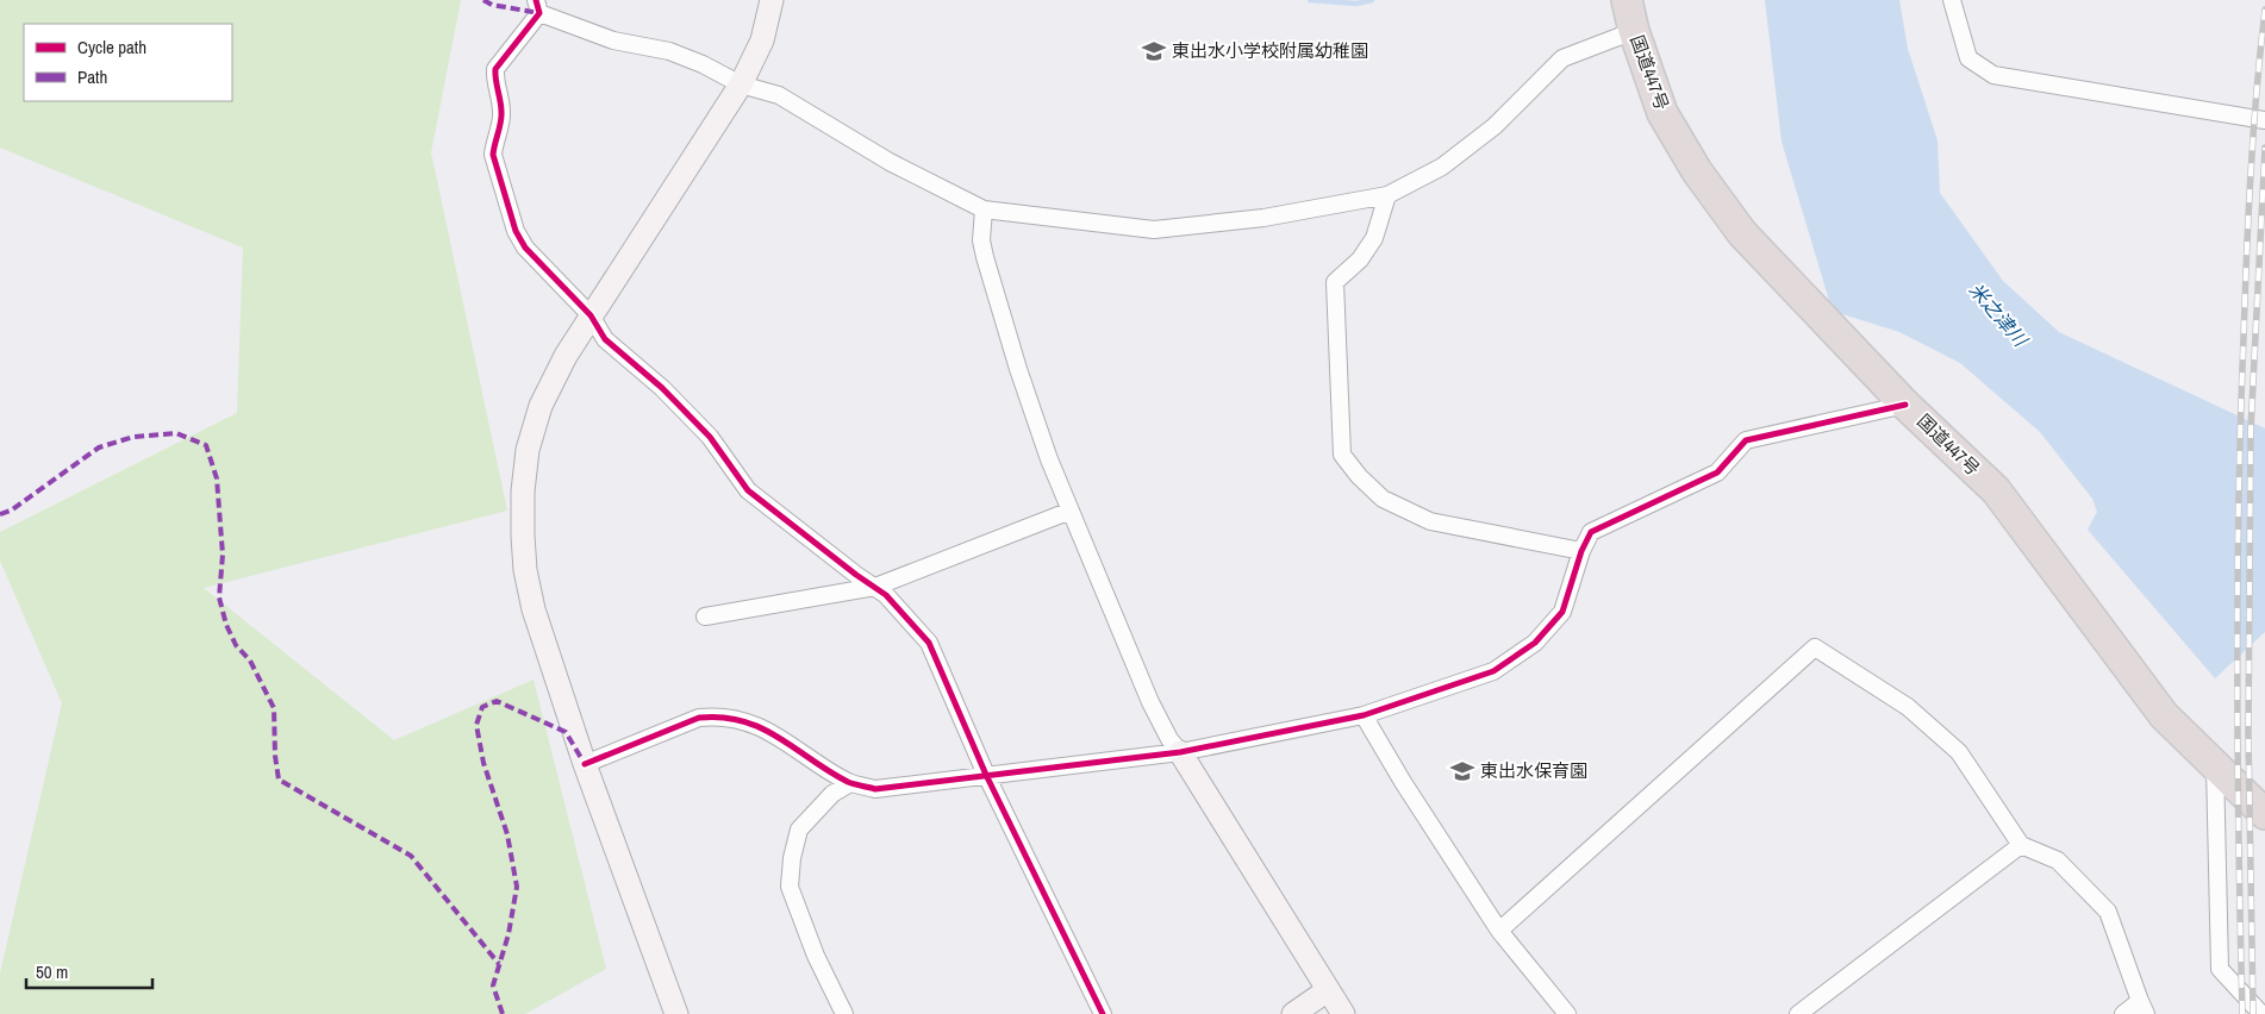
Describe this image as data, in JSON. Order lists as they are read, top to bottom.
{
  "streets": {
    "highway": ["国道447号"]
  },
  "water": ["米之津川"],
  "places": {
    "school or university": ["東出水小学校附属幼稚園", "東出水保育園"]
  },
  "legend": ["Cycle path", "Path"],
  "scale_bar": "50 m"
}
